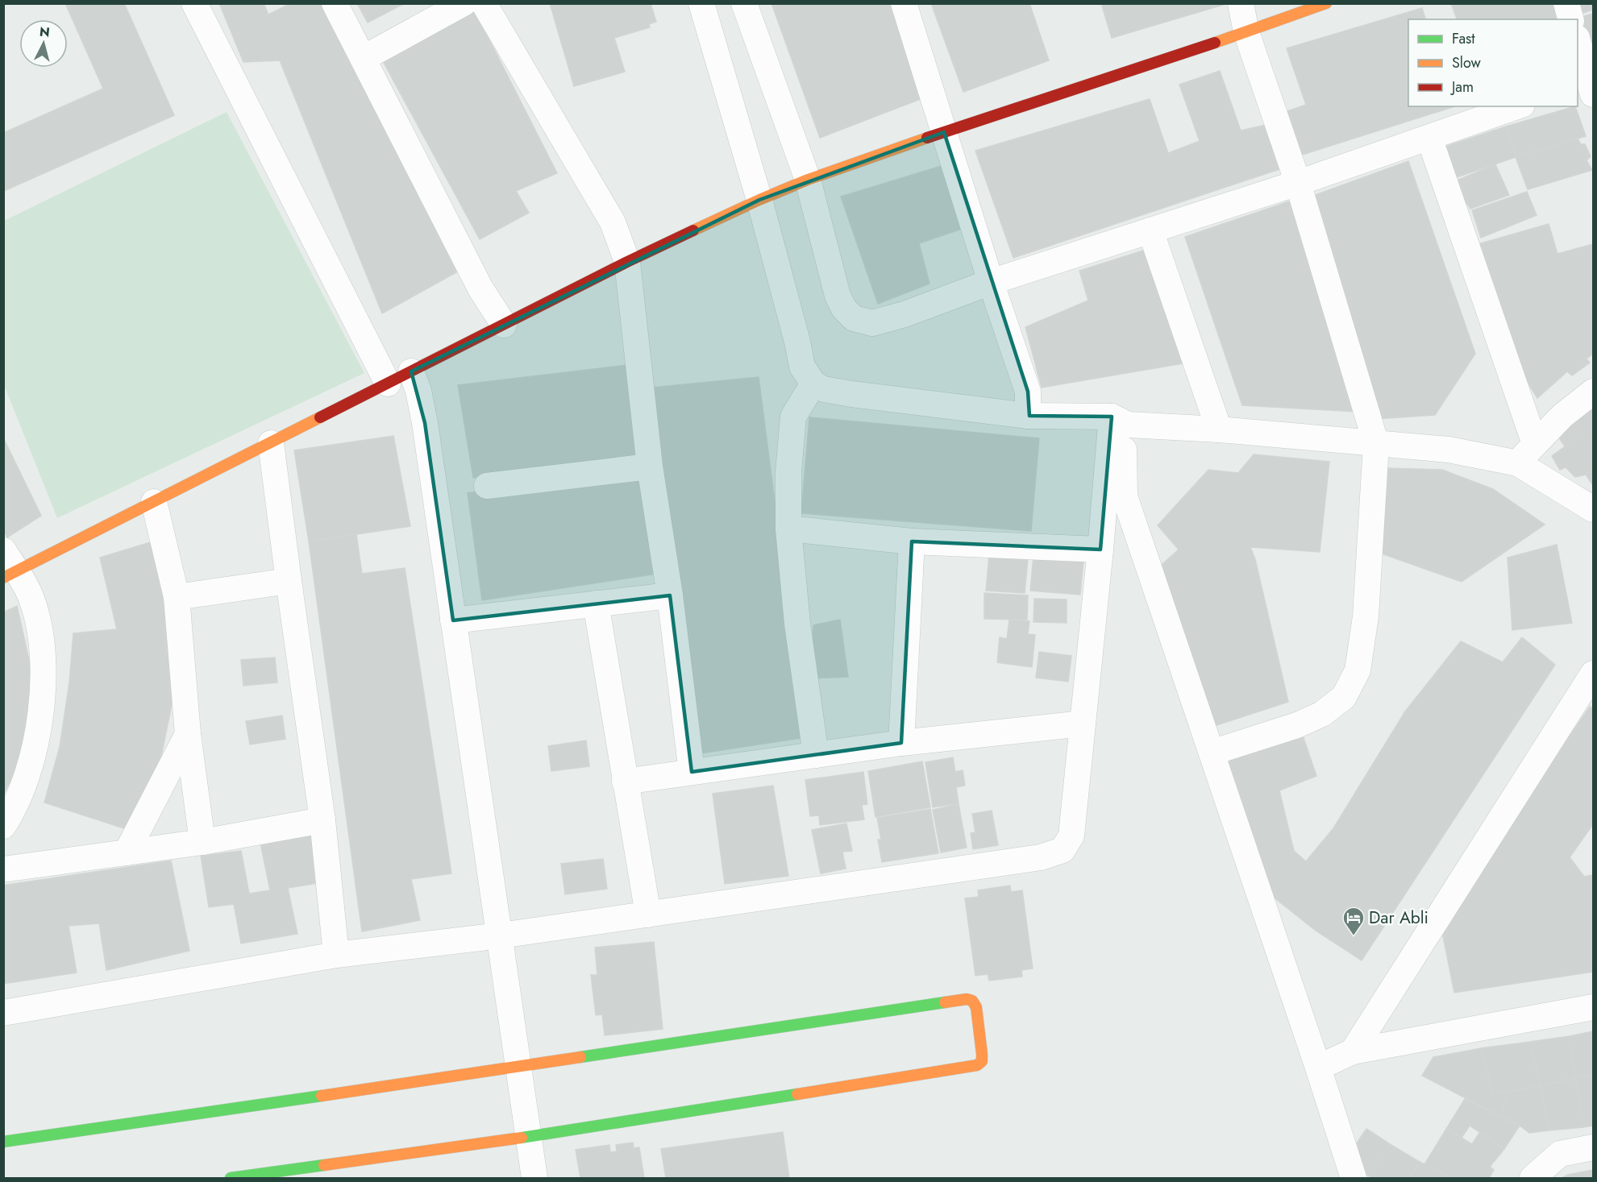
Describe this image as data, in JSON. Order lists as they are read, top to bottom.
{
  "places": {
    "hotel": ["Dar Abli"]
  },
  "legend": ["Fast", "Slow", "Jam"],
  "north": "top"
}
